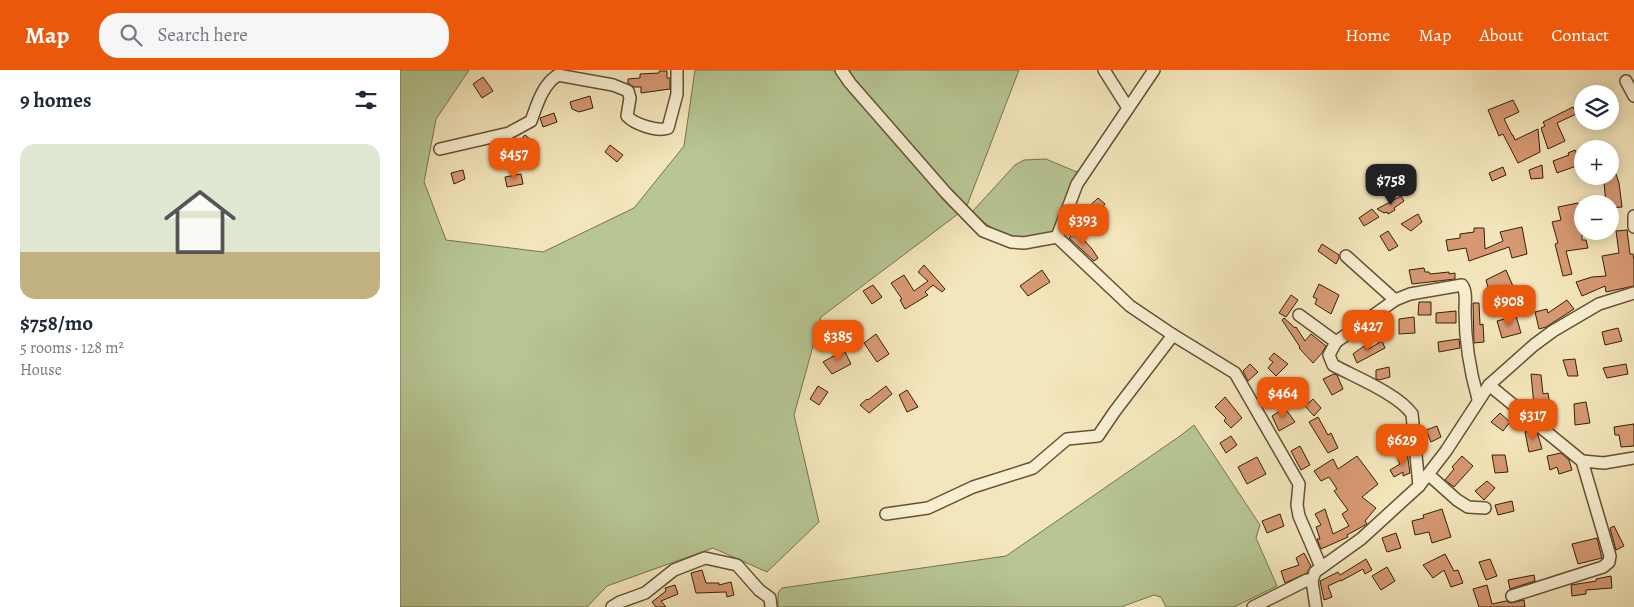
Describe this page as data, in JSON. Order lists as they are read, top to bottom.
{
  "page": {
    "header": "Map",
    "search": "Search here",
    "nav": [
      "Home",
      "Map",
      "About",
      "Contact"
    ],
    "heading": "9 homes",
    "map_buttons": ["+", "−"],
    "list": [
      {
        "name": "$758/mo",
        "note": "5 rooms · 128 m² · House"
      }
    ],
    "price": [
      "$457",
      "$758",
      "$393",
      "$908",
      "$427",
      "$385",
      "$464",
      "$317",
      "$629"
    ]
  }
}
